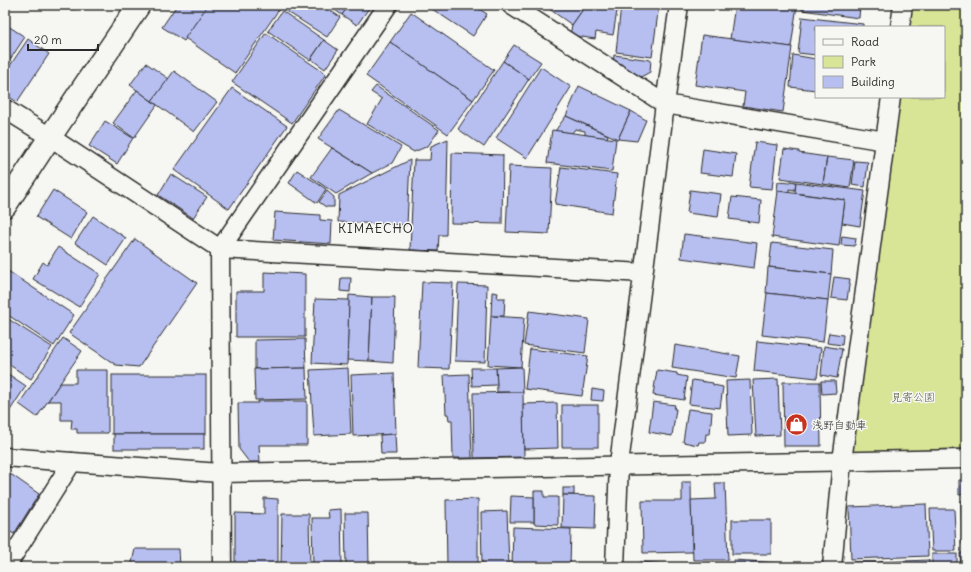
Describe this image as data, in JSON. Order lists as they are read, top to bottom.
{
  "districts": ["KIMAECHO"],
  "parks": ["見寄公園"],
  "places": {
    "shop": ["浅野自動車"]
  },
  "legend": ["Road", "Park", "Building"],
  "scale_bar": "20 m"
}
